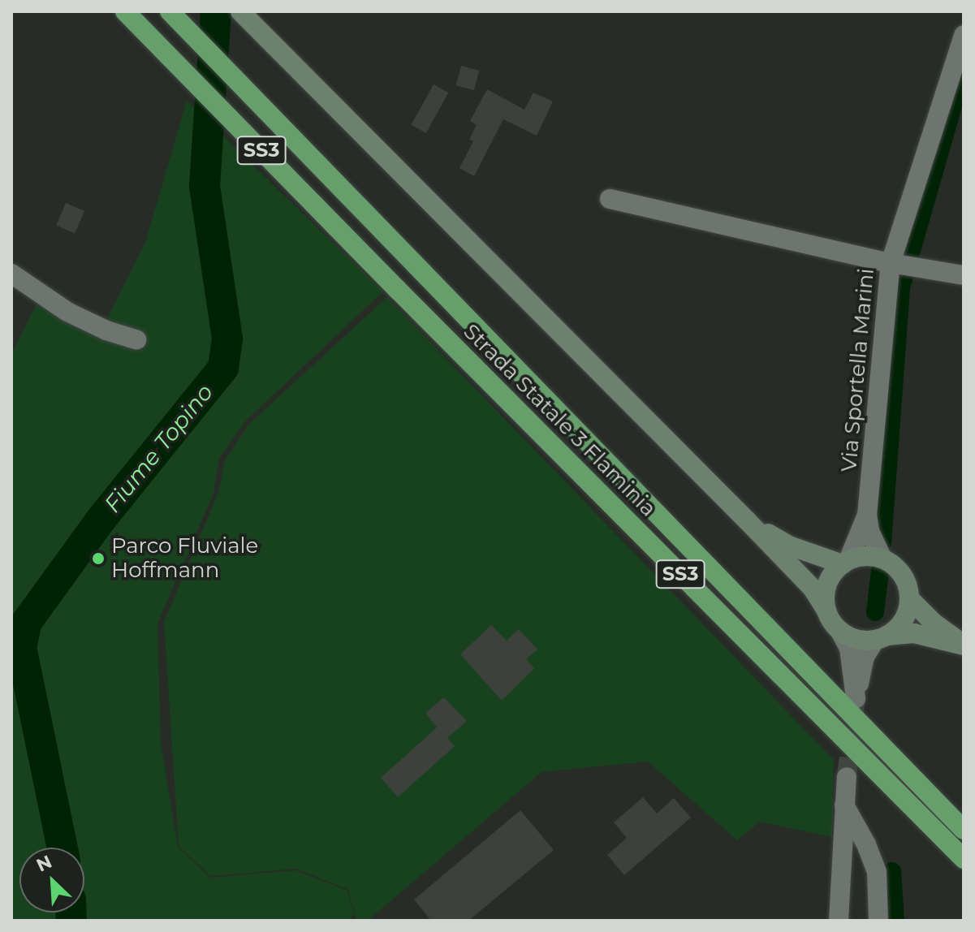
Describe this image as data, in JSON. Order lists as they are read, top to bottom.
{
  "streets": {
    "highway": ["SS3", "Strada Statale 3 Flaminia"],
    "main road": ["Via Sportella Marini"]
  },
  "water": ["Fiume Topino"],
  "places": ["Parco Fluviale Hoffmann"],
  "north": "top left"
}
